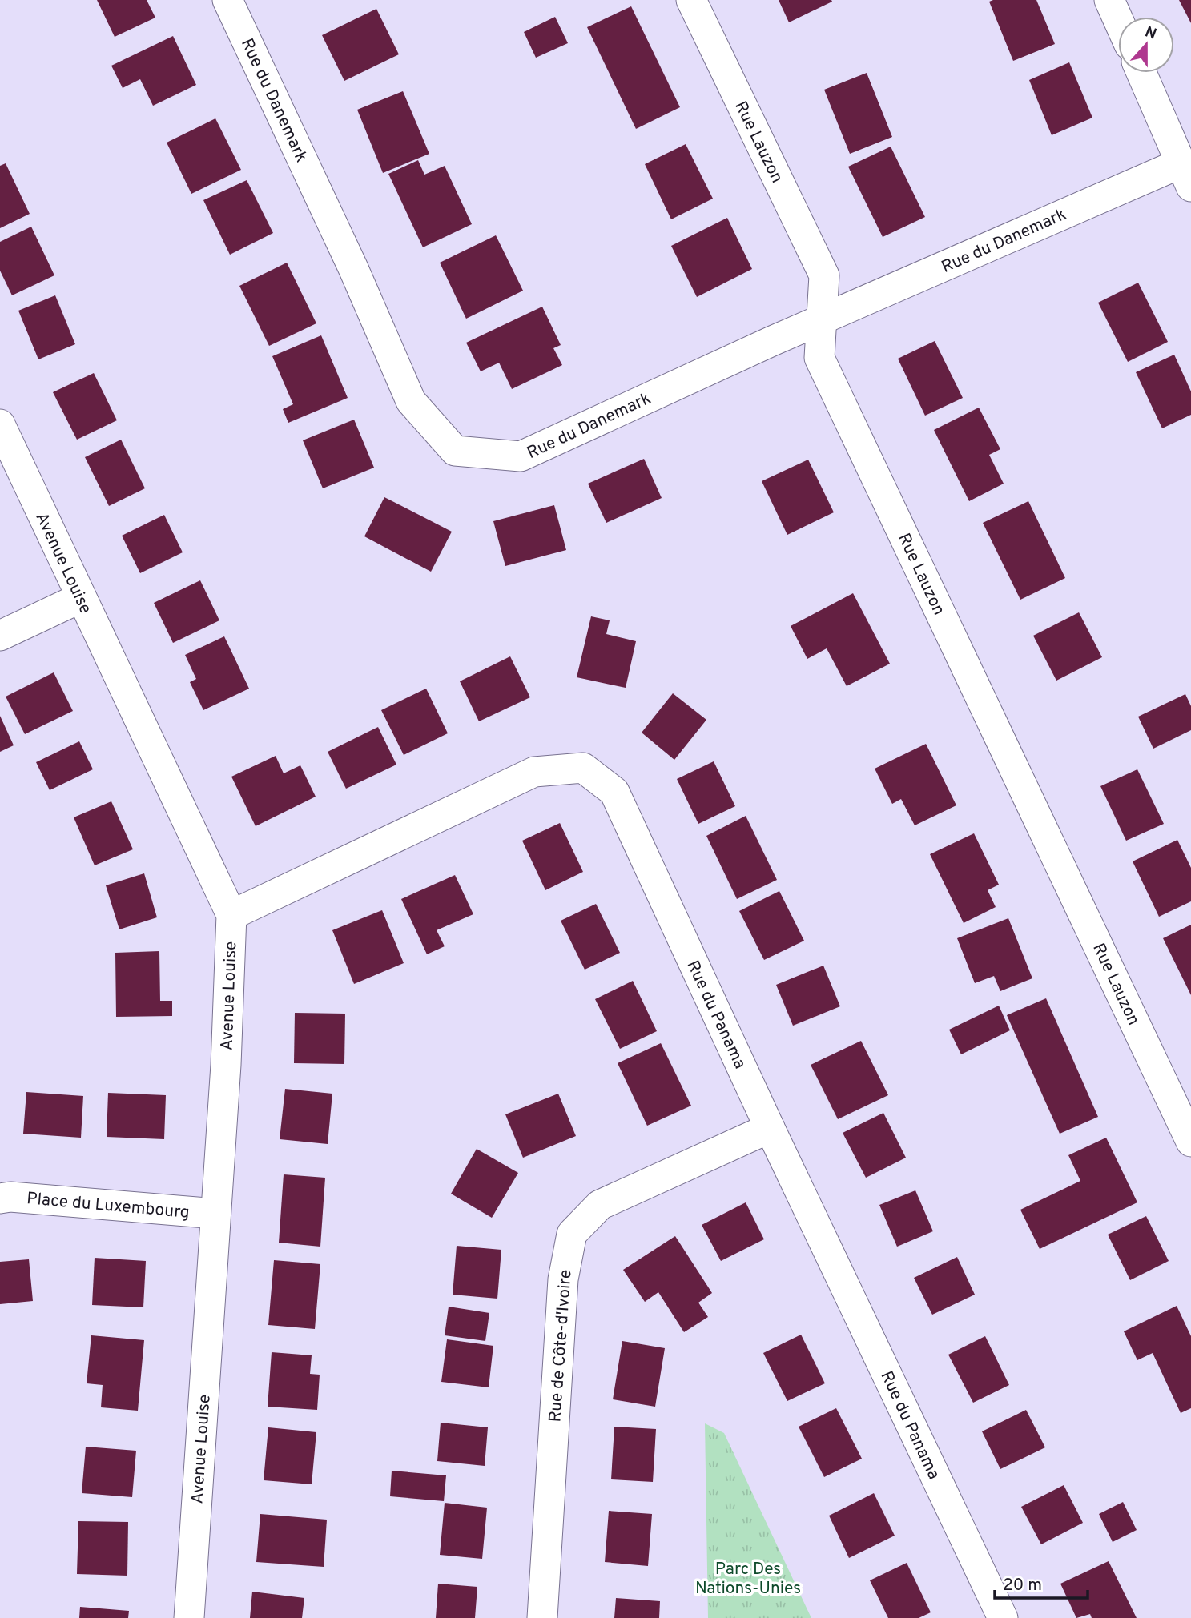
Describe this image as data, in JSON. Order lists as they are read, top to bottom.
{
  "streets": {
    "street": [
      "Rue du Danemark",
      "Rue Lauzon",
      "Avenue Louise",
      "Rue du Panama",
      "Place du Luxembourg",
      "Rue de Côte-d'Ivoire"
    ]
  },
  "crossings": [
    ["Rue du Danemark", "Rue Lauzon"],
    ["Avenue Louise", "Rue du Panama"],
    ["Avenue Louise", "Place du Luxembourg"],
    ["Rue du Panama", "Rue de Côte-d'Ivoire"]
  ],
  "parks": ["Parc Des Nations-Unies"],
  "scale_bar": "20 m",
  "north": "top"
}
